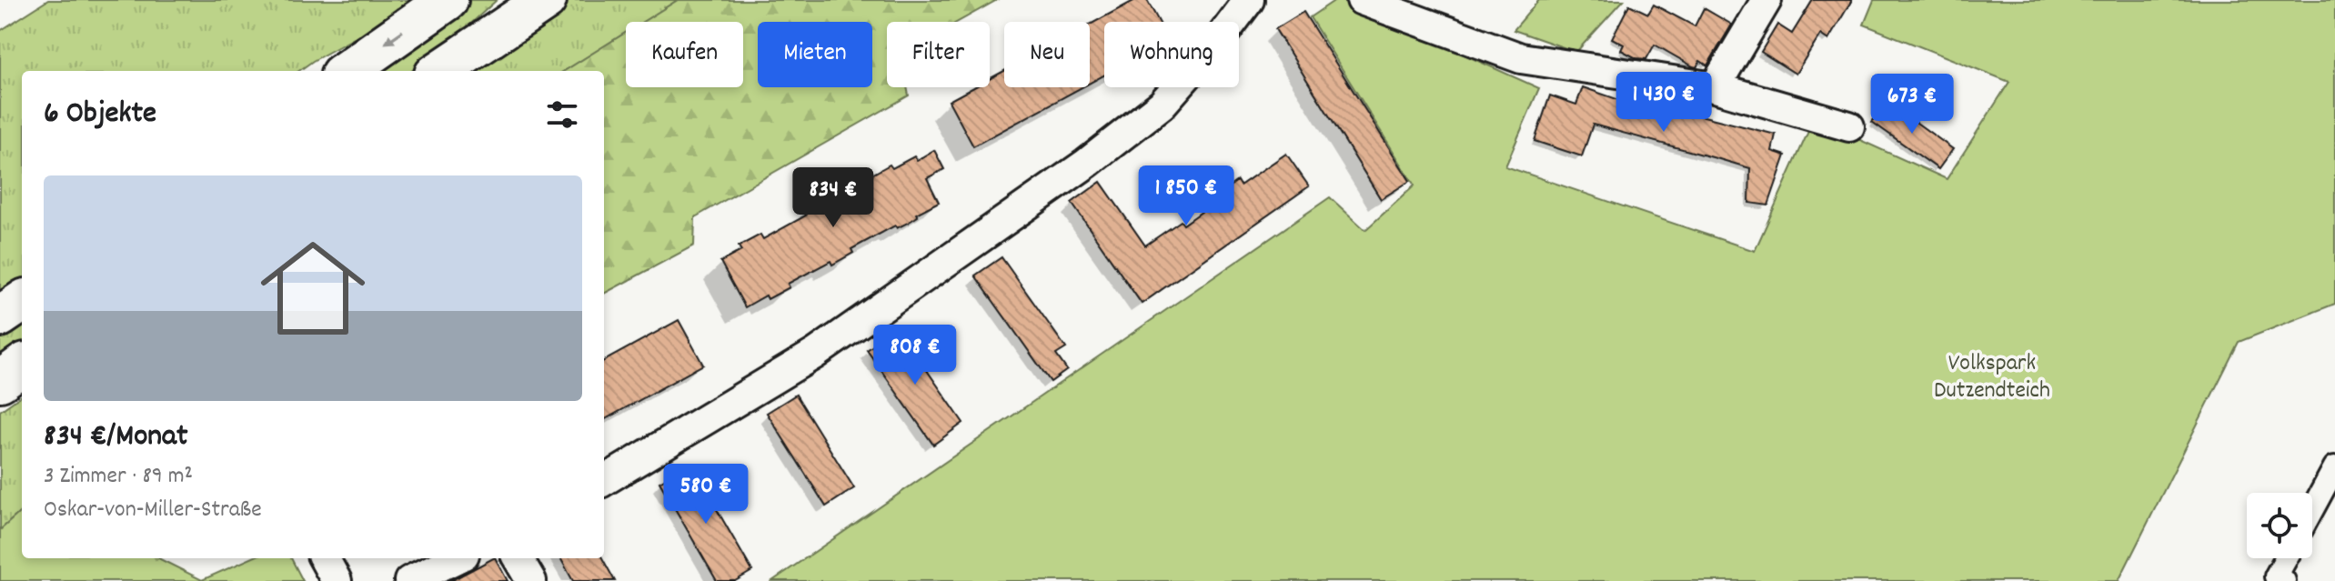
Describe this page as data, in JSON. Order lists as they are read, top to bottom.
{
  "parks": ["Volkspark Dutzendteich"],
  "page": {
    "chip": [
      "Kaufen",
      "Mieten",
      "Filter",
      "Neu",
      "Wohnung"
    ],
    "heading": "6 Objekte",
    "price": [
      "1 430 €",
      "673 €",
      "1 850 €",
      "834 €",
      "808 €",
      "580 €"
    ],
    "list": [
      {
        "name": "834 €/Monat",
        "note": "3 Zimmer · 89 m² · Oskar-von-Miller-Straße"
      }
    ]
  }
}
